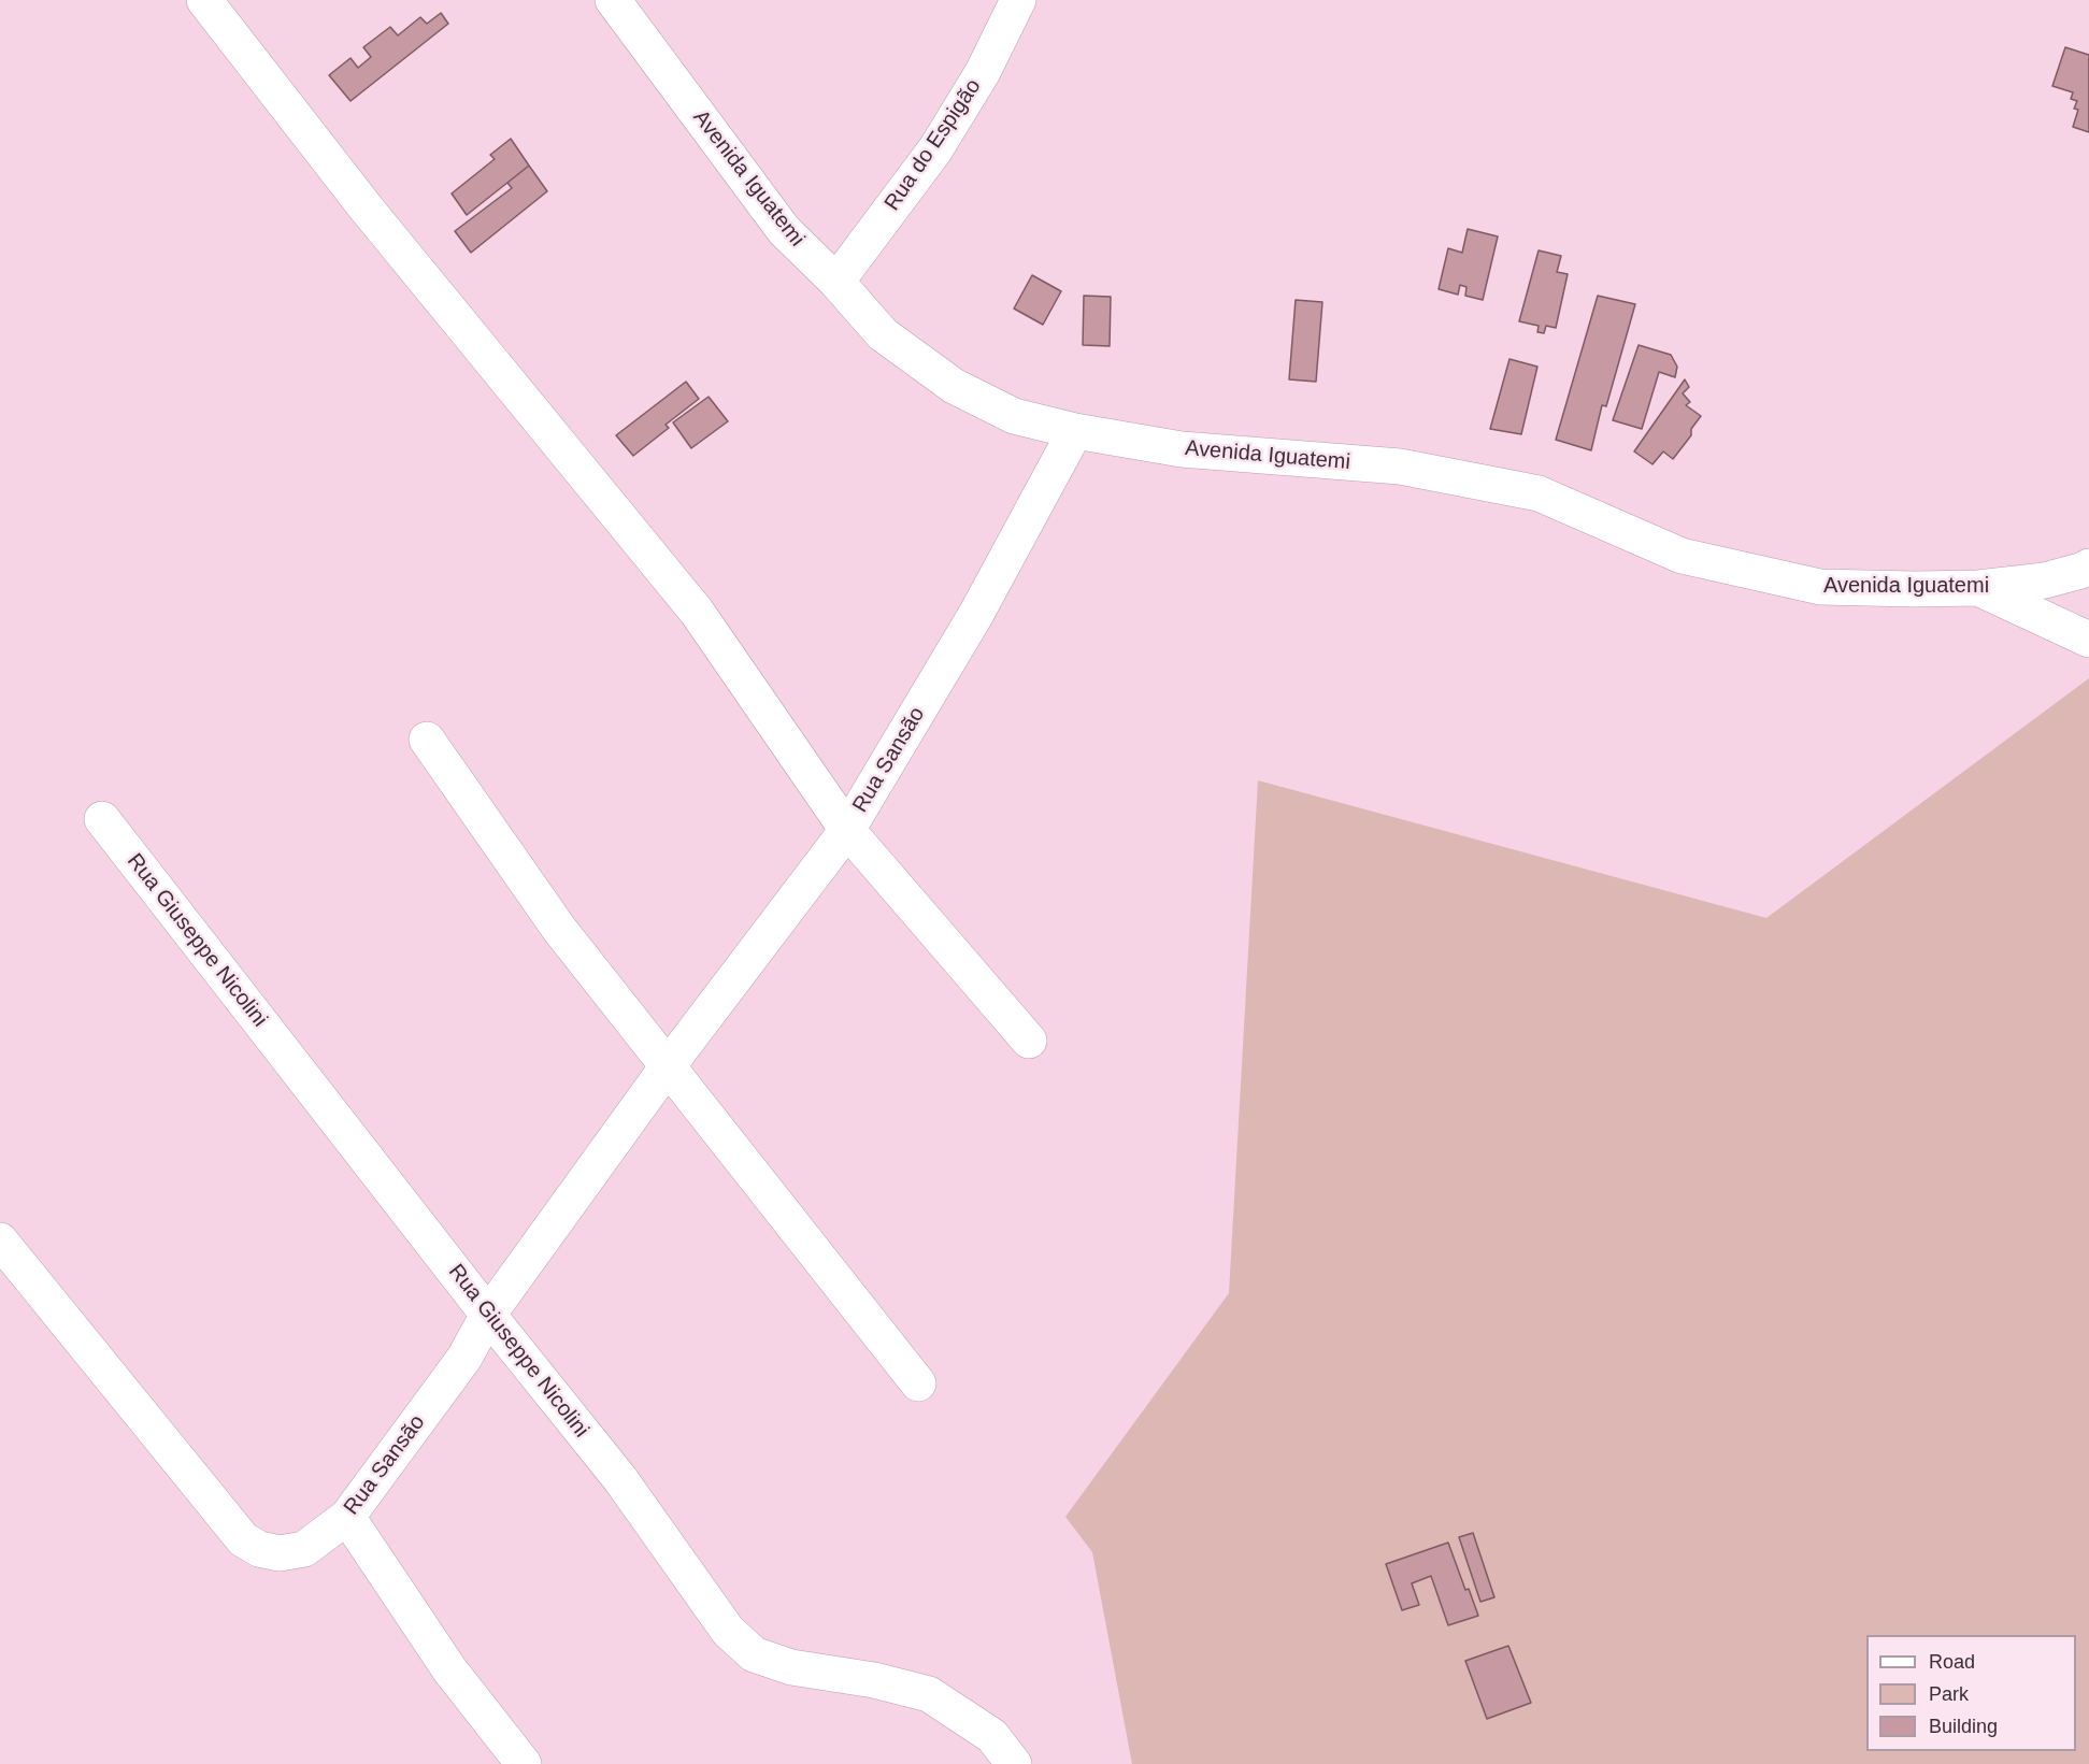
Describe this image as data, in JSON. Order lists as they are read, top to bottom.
{
  "streets": {
    "street": [
      "Rua do Espigão",
      "Avenida Iguatemi",
      "Rua Sansão",
      "Rua Giuseppe Nicolini"
    ]
  },
  "crossings": [
    ["Rua do Espigão", "Avenida Iguatemi"],
    ["Avenida Iguatemi", "Rua Sansão"],
    ["Rua Sansão", "Rua Giuseppe Nicolini"]
  ],
  "legend": ["Road", "Park", "Building"]
}
